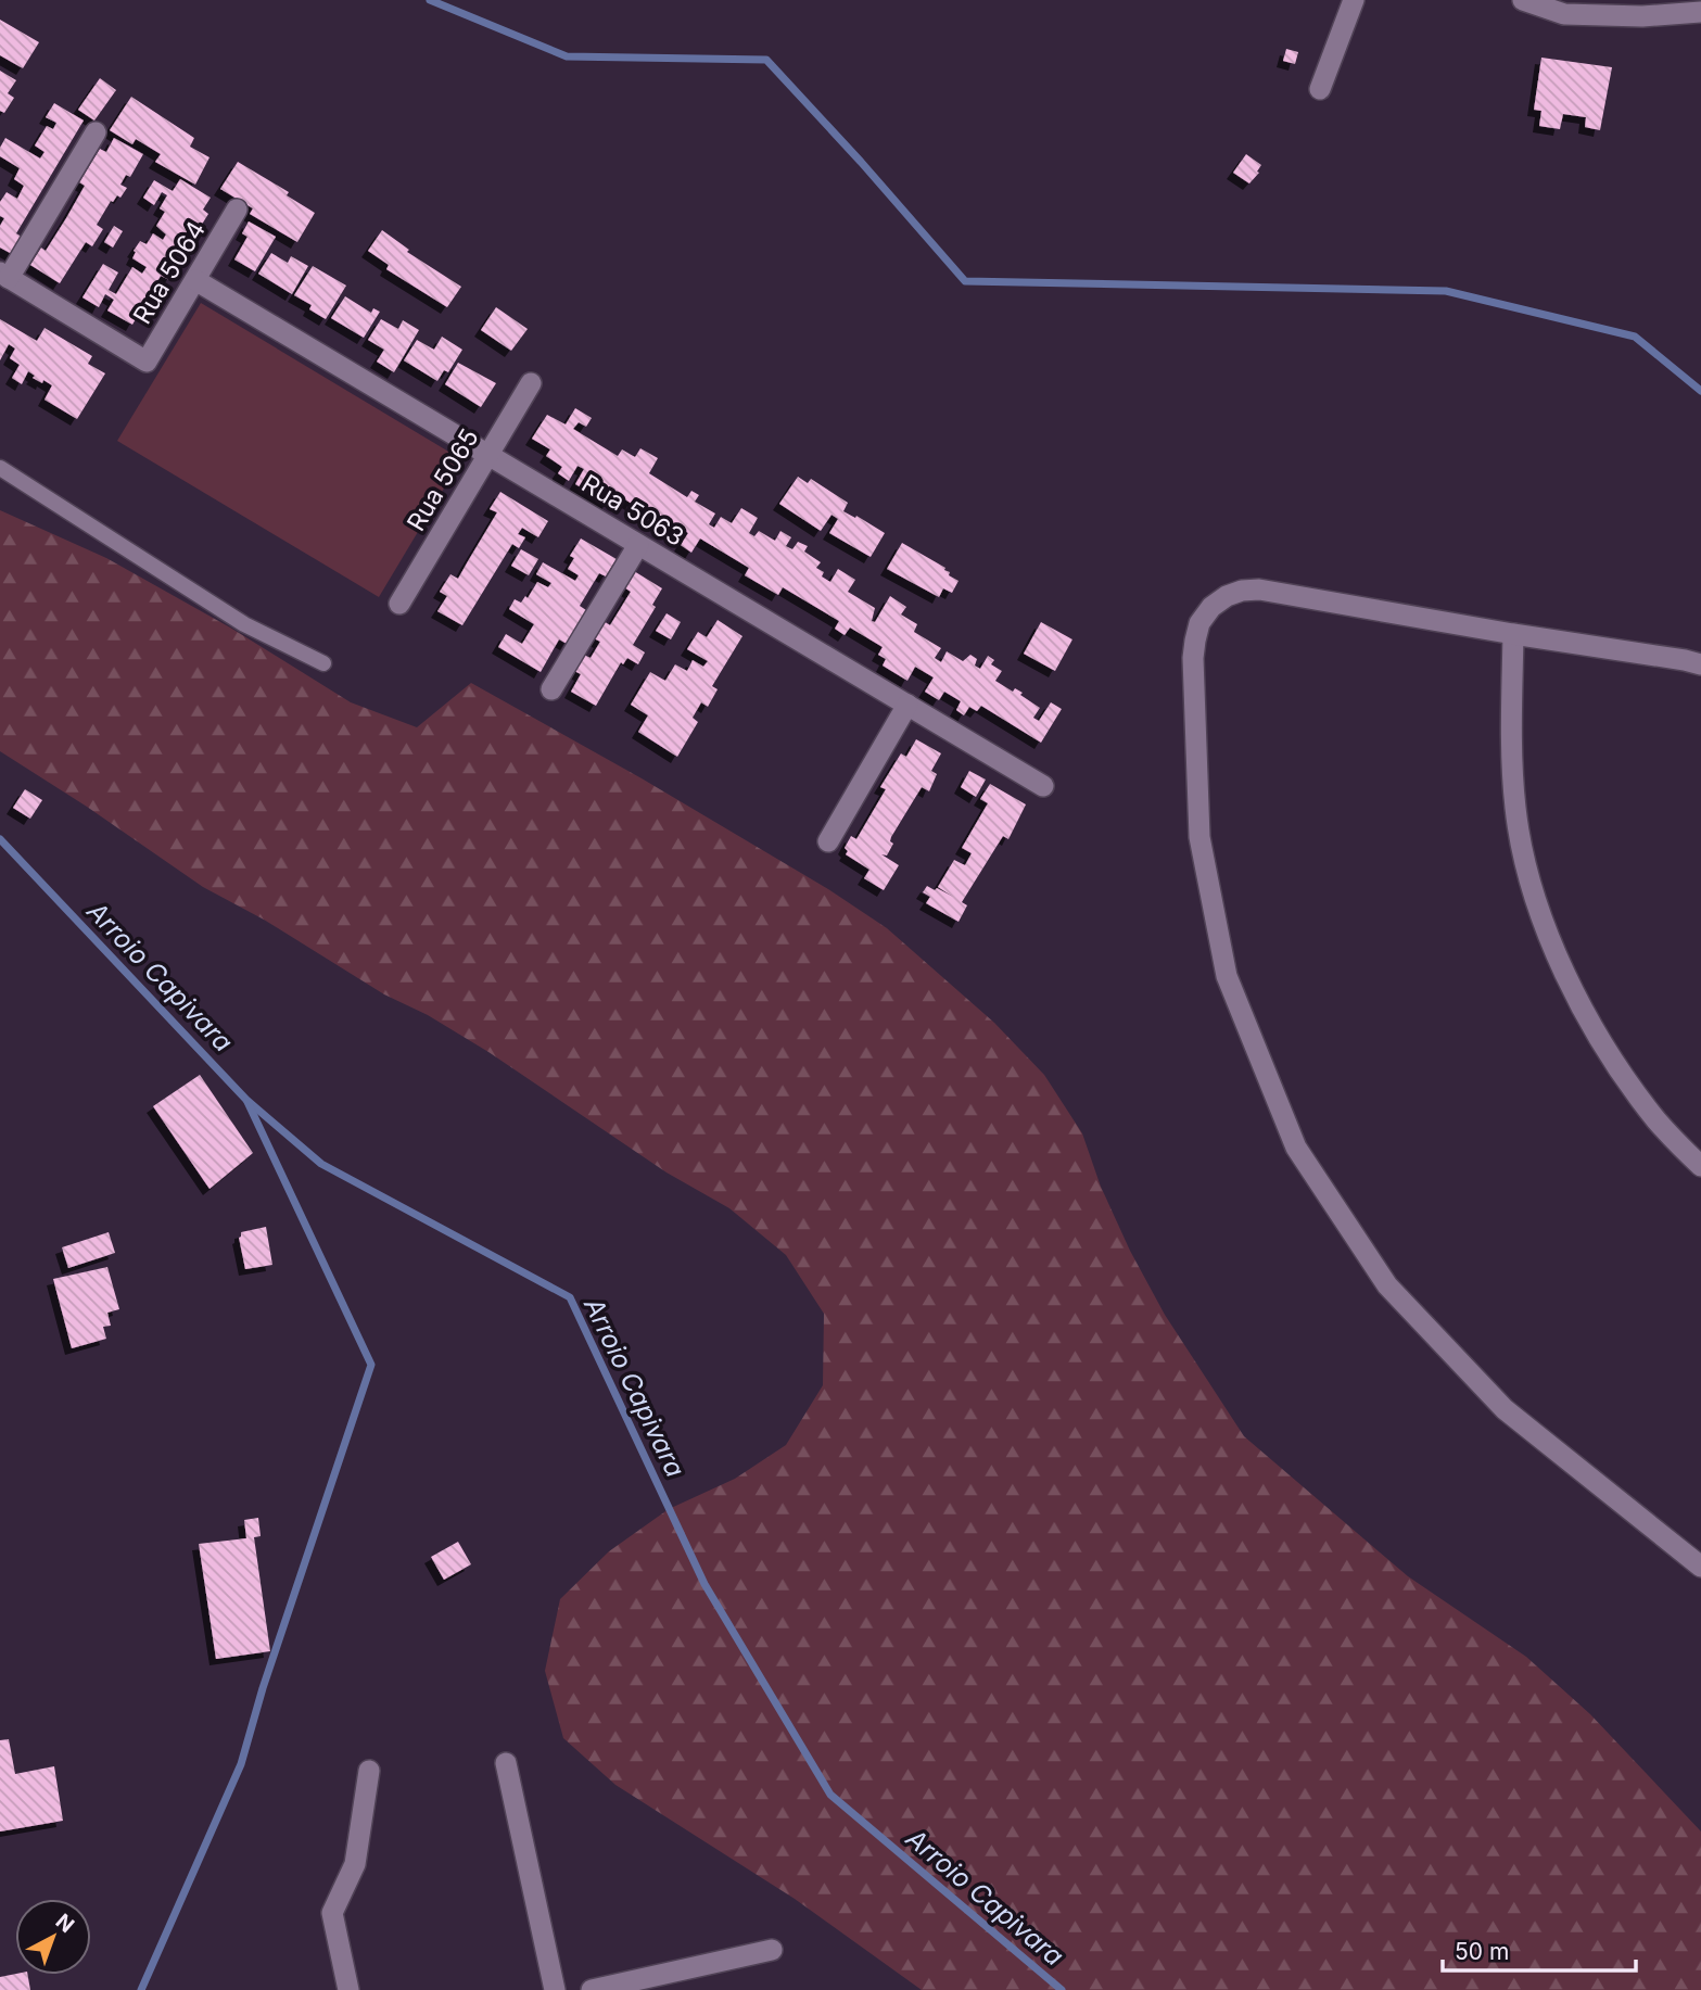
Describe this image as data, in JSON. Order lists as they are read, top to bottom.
{
  "streets": {
    "street": ["Rua 5064", "Rua 5065", "Rua 5063"]
  },
  "crossings": [
    ["Rua 5064", "Rua 5063"],
    ["Rua 5065", "Rua 5063"]
  ],
  "water": ["Arroio Capivara"],
  "scale_bar": "50 m",
  "north": "top right"
}
